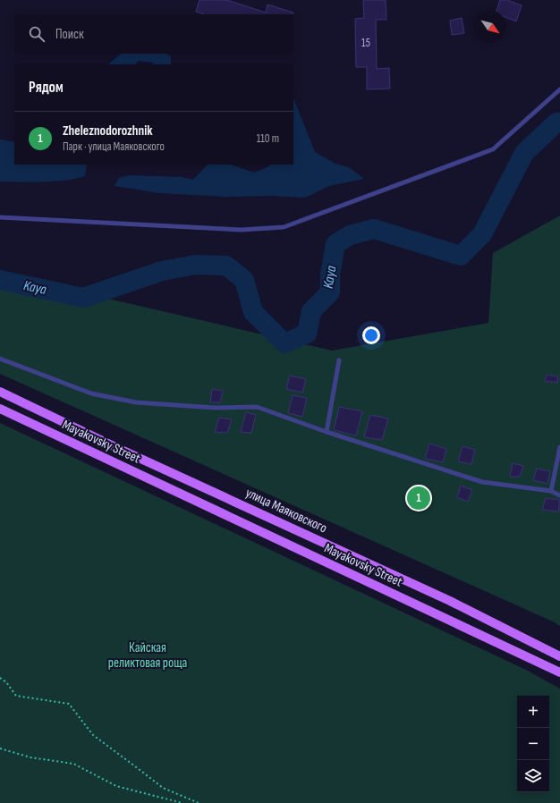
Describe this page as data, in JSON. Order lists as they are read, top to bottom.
{
  "streets": {
    "main road": ["Mayakovsky Street", "улица Маяковского"]
  },
  "water": ["Kaya"],
  "parks": ["Кайская реликтовая роща"],
  "house_numbers": ["15"],
  "north": "bottom right",
  "page": {
    "search": "Поиск",
    "heading": "Рядом",
    "list": [
      {
        "mark": "1",
        "name": "Zheleznodorozhnik",
        "note": "Парк · улица Маяковского",
        "value": "110 m"
      }
    ],
    "pins": "1",
    "map_buttons": ["+", "−"]
  }
}
